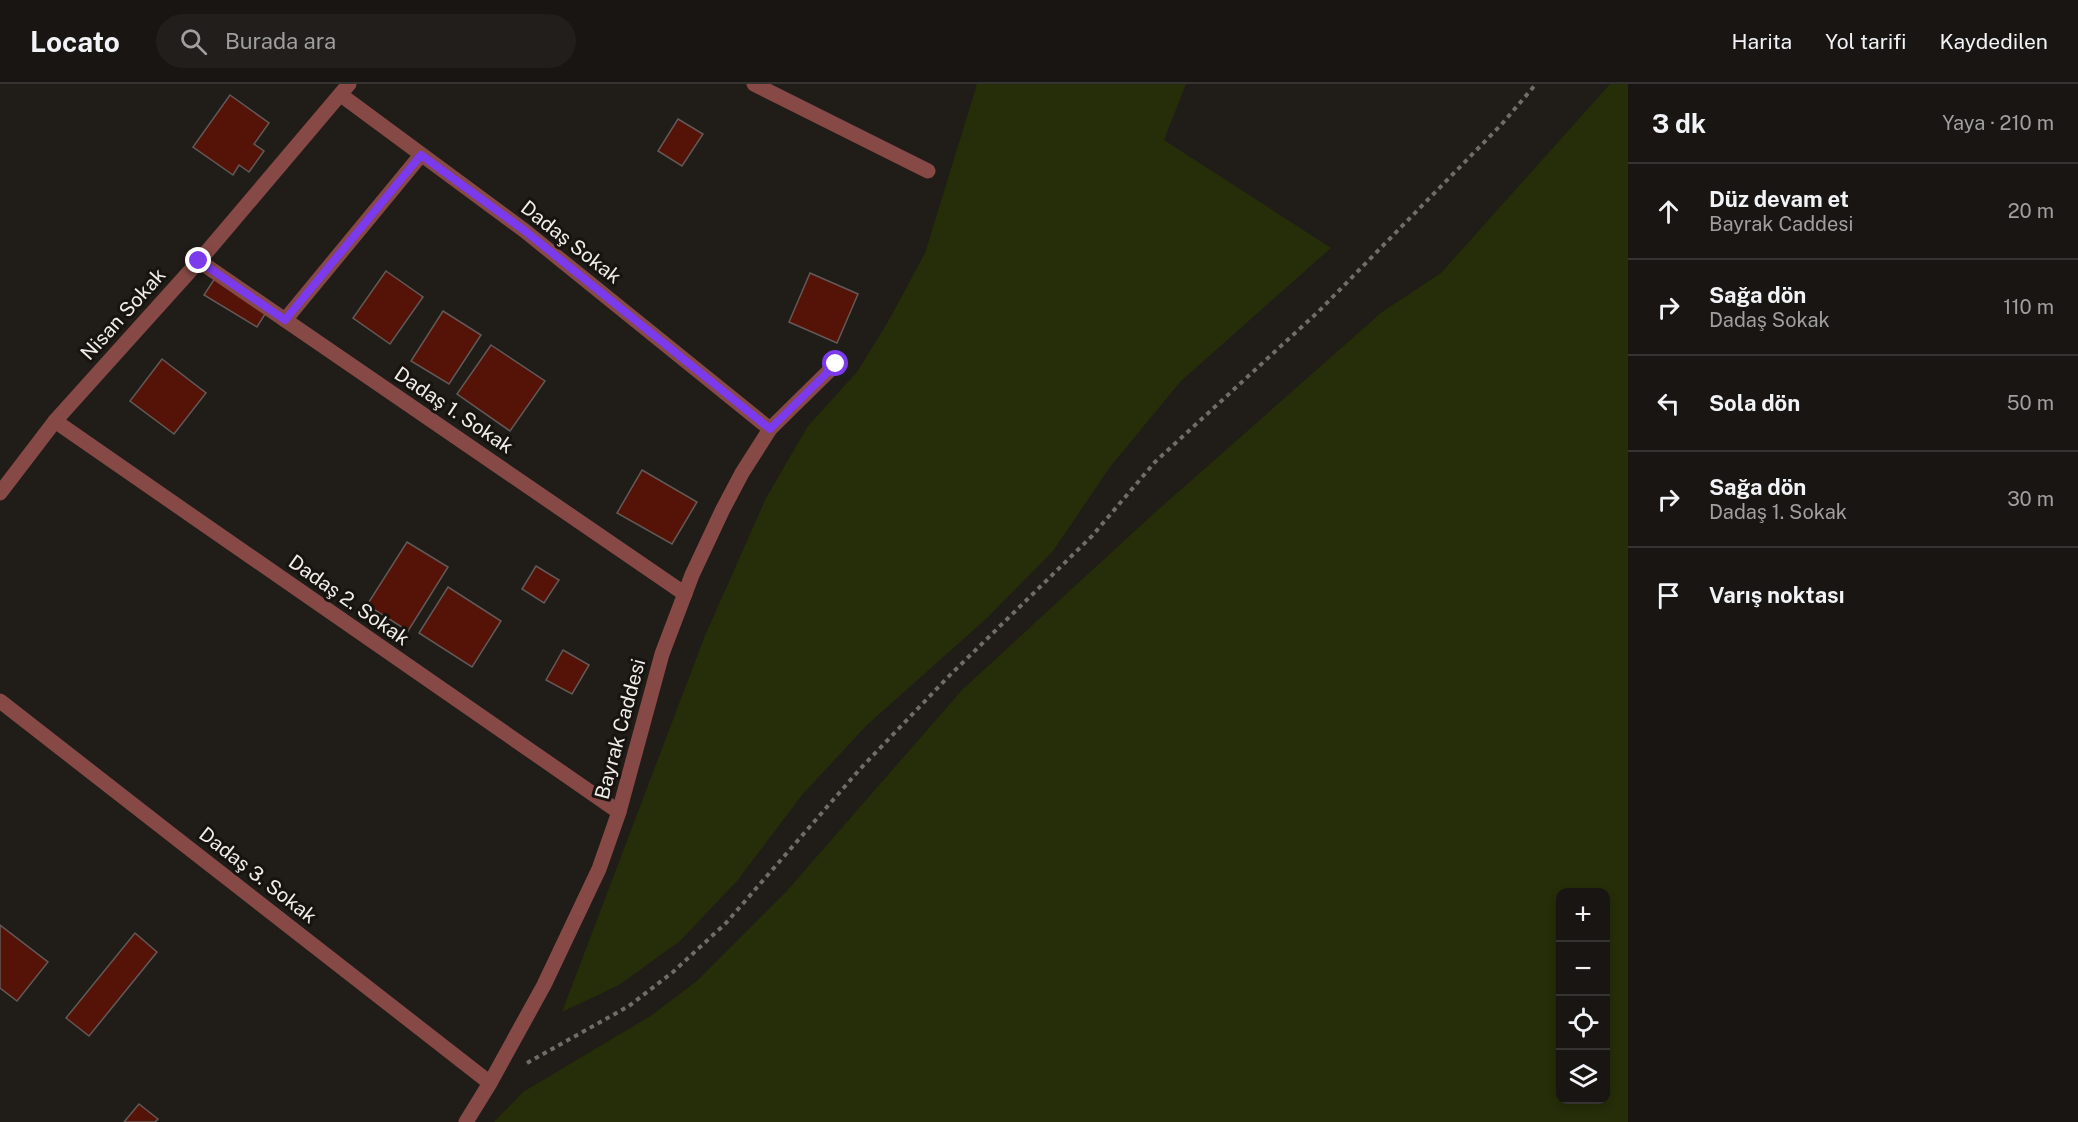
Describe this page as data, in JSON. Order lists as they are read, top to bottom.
{
  "streets": {
    "street": [
      "Dadaş Sokak",
      "Nisan Sokak",
      "Dadaş 1. Sokak",
      "Dadaş 2. Sokak",
      "Bayrak Caddesi",
      "Dadaş 3. Sokak"
    ]
  },
  "crossings": [
    ["Dadaş Sokak", "Nisan Sokak"],
    ["Dadaş Sokak", "Bayrak Caddesi"],
    ["Nisan Sokak", "Dadaş 1. Sokak"],
    ["Nisan Sokak", "Dadaş 2. Sokak"],
    ["Dadaş 1. Sokak", "Bayrak Caddesi"],
    ["Dadaş 2. Sokak", "Bayrak Caddesi"],
    ["Bayrak Caddesi", "Dadaş 3. Sokak"]
  ],
  "page": {
    "header": "Locato",
    "search": "Burada ara",
    "nav": ["Harita", "Yol tarifi", "Kaydedilen"],
    "heading": ["3 dk", "Yaya · 210 m"],
    "list": [
      ["Düz devam et", "Bayrak Caddesi", "20 m"],
      ["Sağa dön", "Dadaş Sokak", "110 m"],
      ["Sola dön", "50 m"],
      ["Sağa dön", "Dadaş 1. Sokak", "30 m"],
      "Varış noktası"
    ],
    "map_buttons": ["+", "−"]
  }
}
